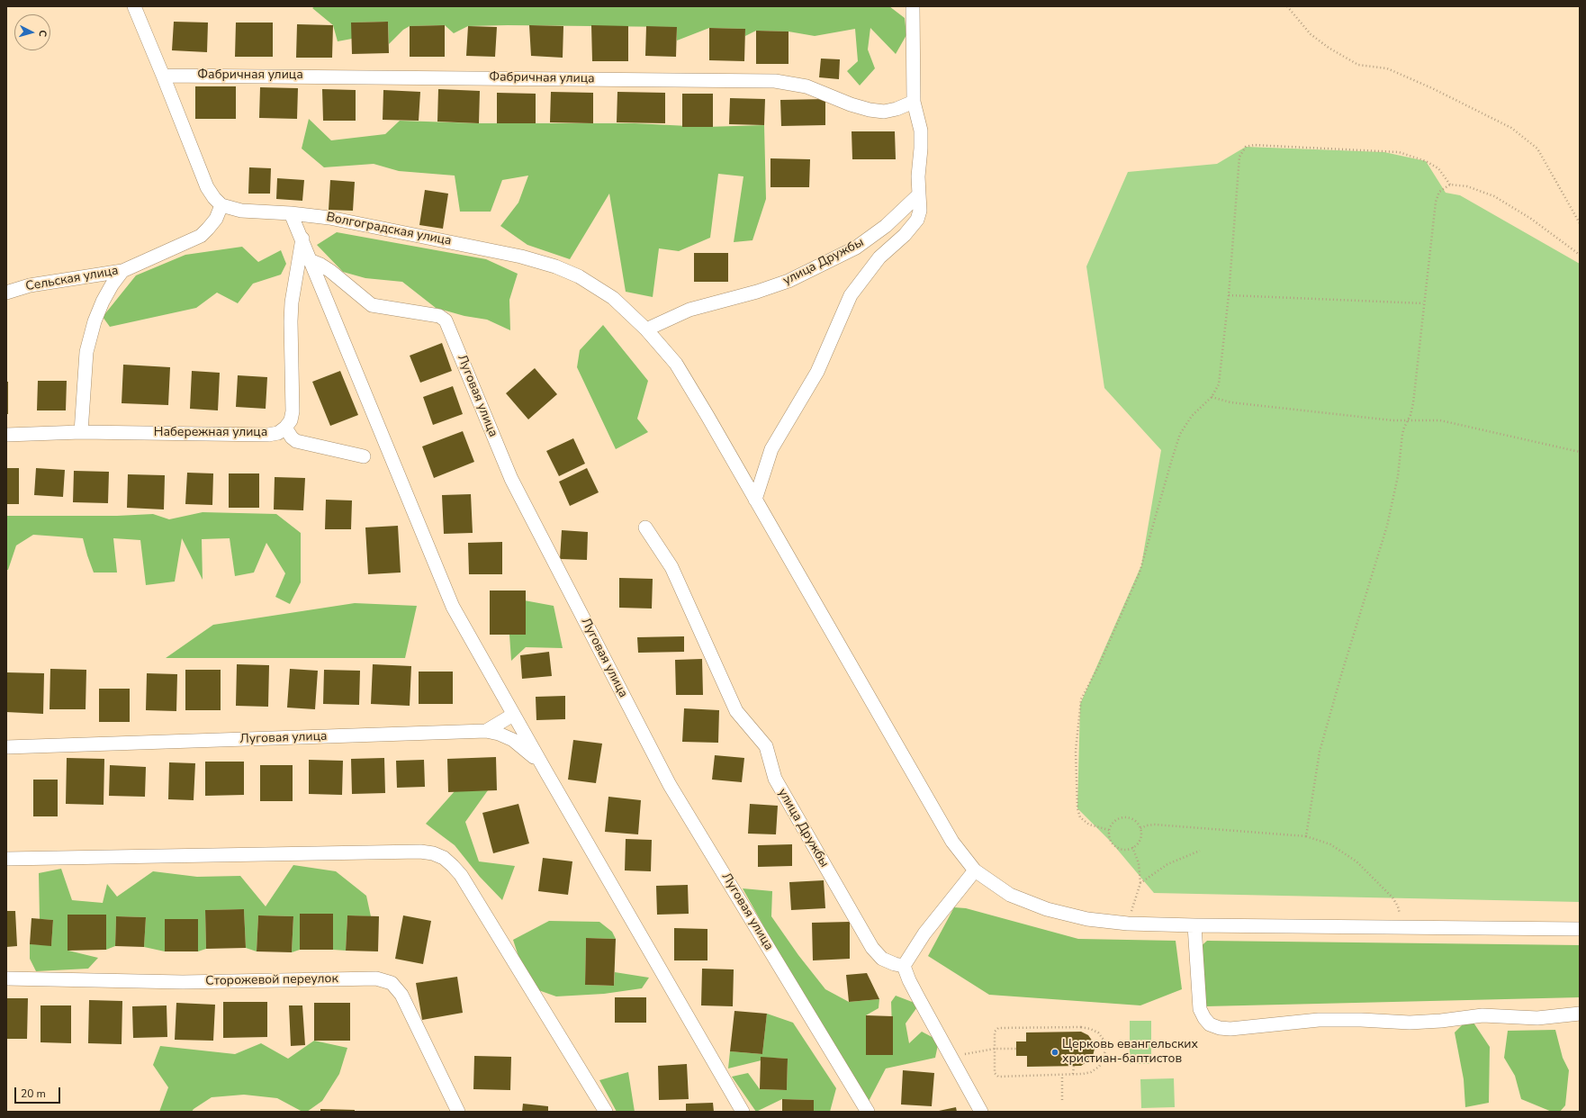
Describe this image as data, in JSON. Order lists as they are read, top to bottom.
{
  "streets": {
    "street": [
      "Фабричная улица",
      "Волгоградская улица",
      "улица Дружбы",
      "Сельская улица",
      "Луговая улица",
      "Набережная улица",
      "Сторожевой переулок"
    ]
  },
  "crossings": [
    ["Волгоградская улица", "улица Дружбы"],
    ["Волгоградская улица", "Сельская улица"],
    ["Волгоградская улица", "Луговая улица"],
    ["Луговая улица", "Набережная улица"]
  ],
  "places": ["Церковь евангельских христиан-баптистов"],
  "scale_bar": "20 m",
  "north": "right"
}
